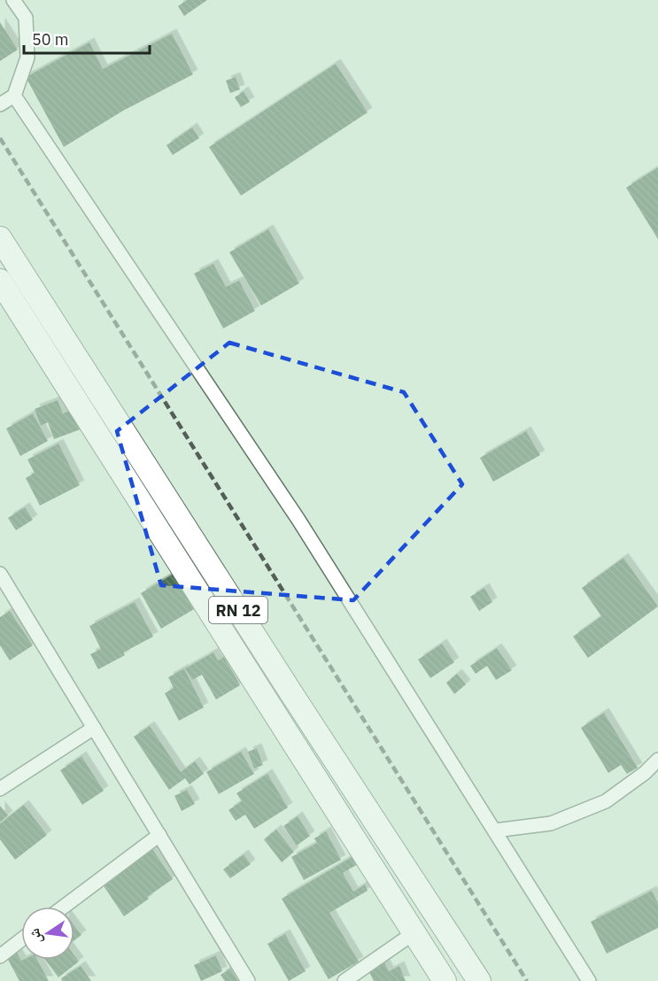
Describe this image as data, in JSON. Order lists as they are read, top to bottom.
{
  "streets": {
    "highway": ["RN 12"]
  },
  "scale_bar": "50 m",
  "north": "left"
}
